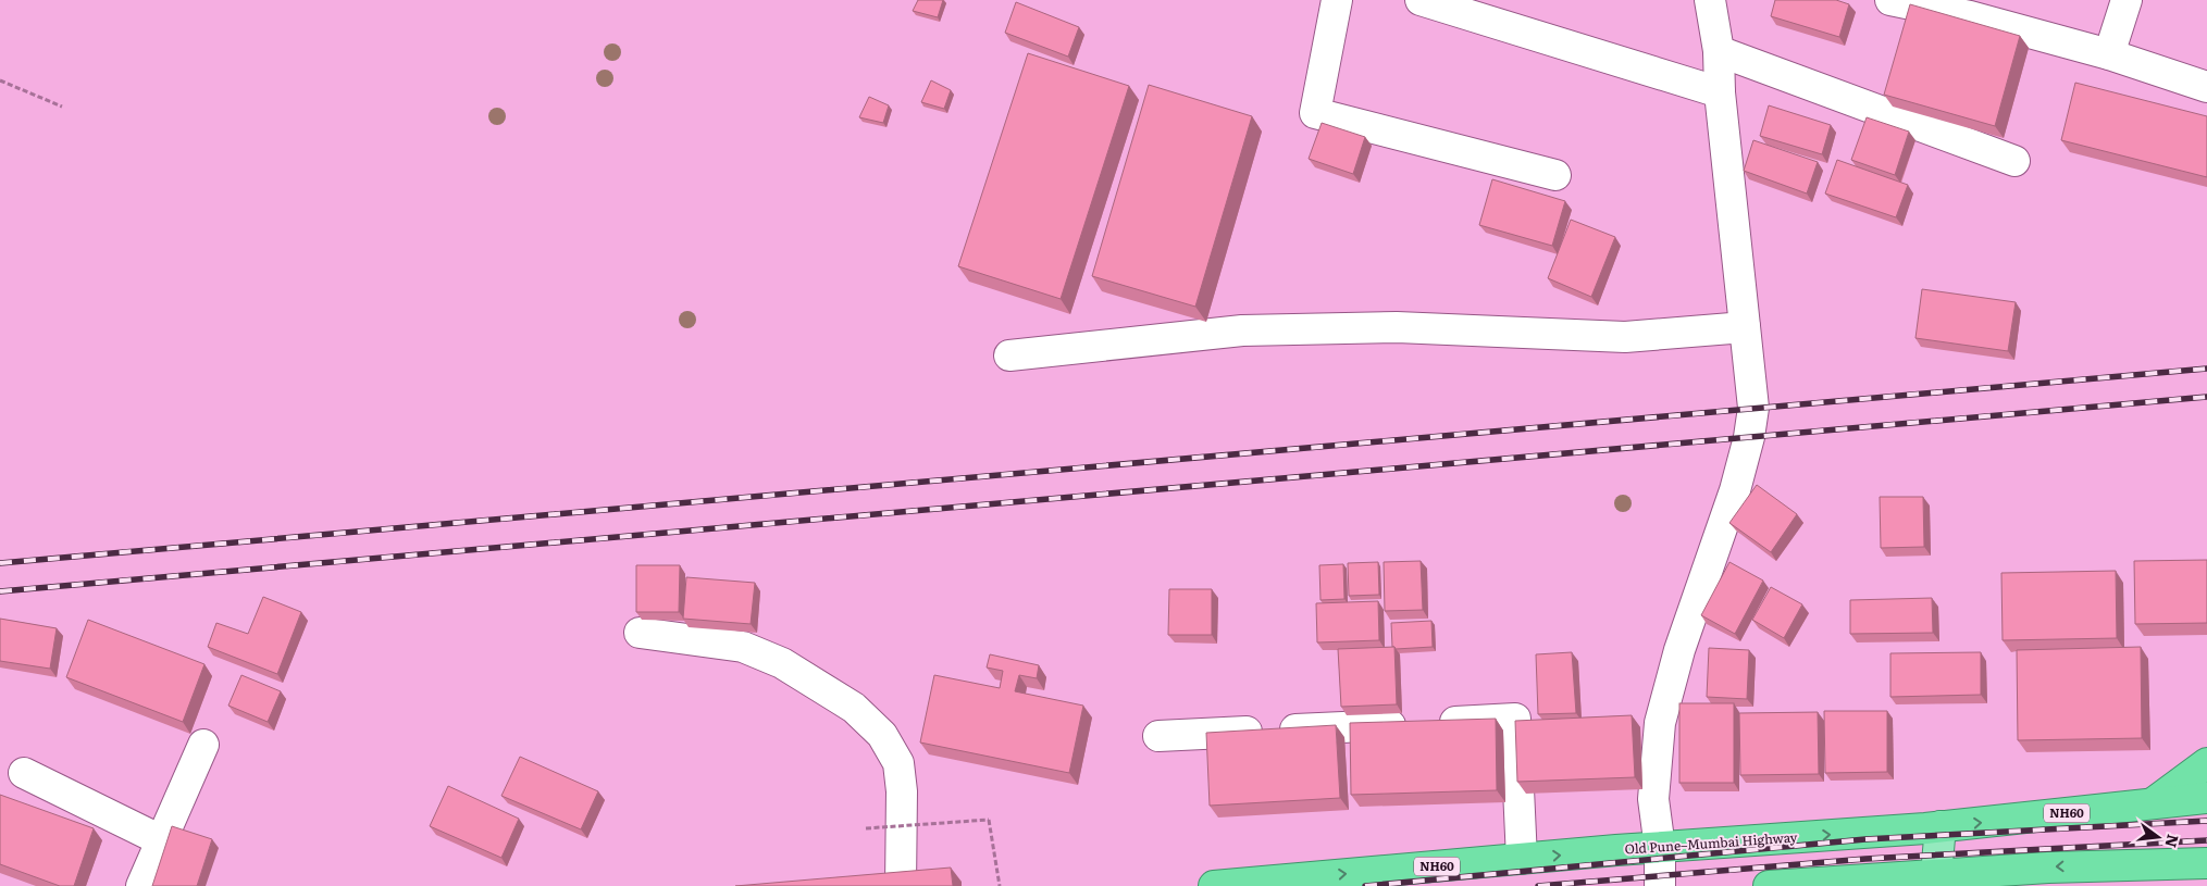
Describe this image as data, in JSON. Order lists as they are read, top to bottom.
{
  "streets": {
    "highway": ["NH60", "Old Pune–Mumbai Highway"]
  },
  "north": "right"
}
